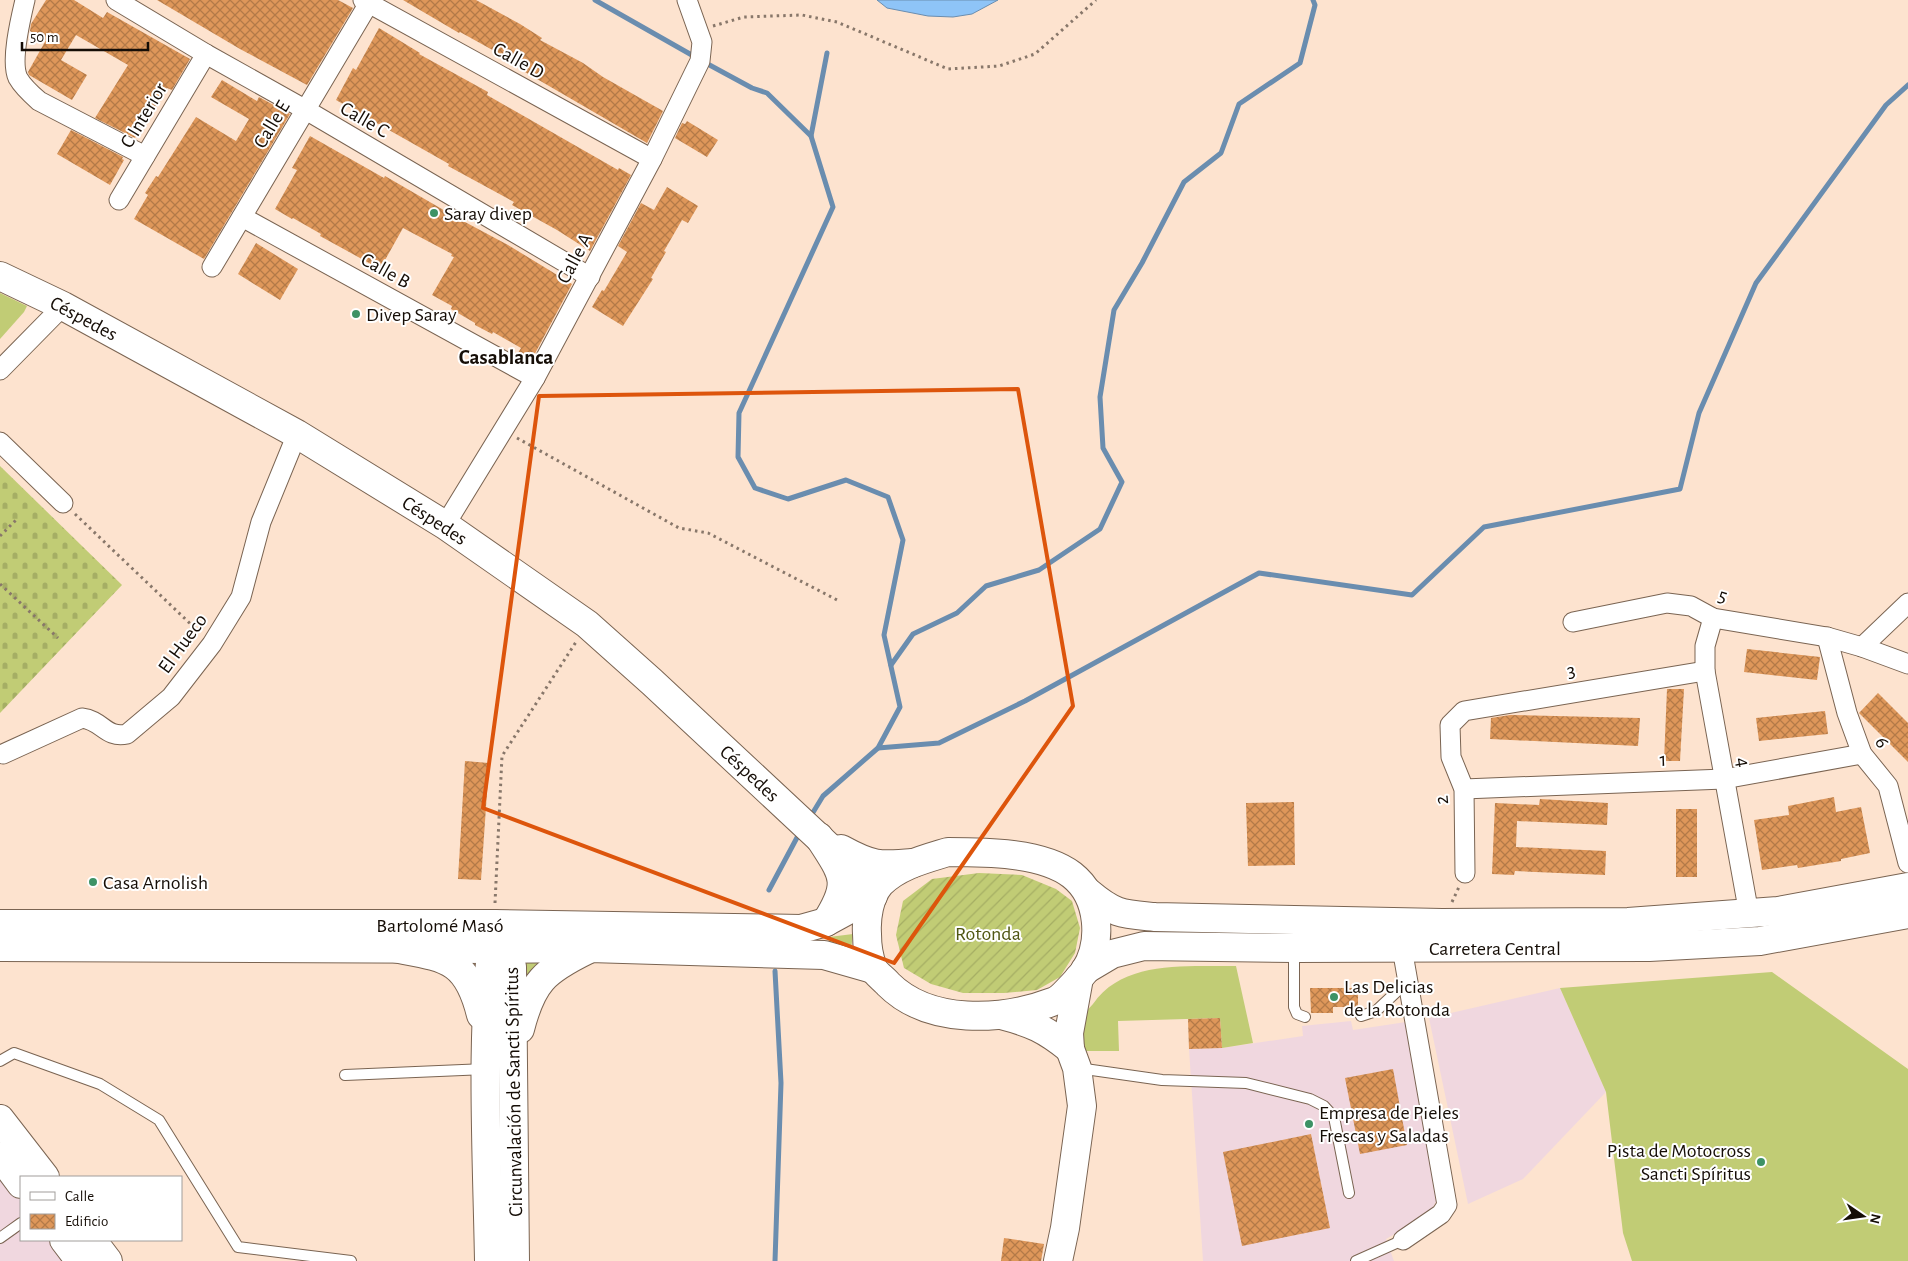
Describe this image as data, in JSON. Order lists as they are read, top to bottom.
{
  "streets": {
    "main road": [
      "Céspedes",
      "Bartolomé Masó",
      "Carretera Central",
      "Circunvalación de Sancti Spíritus"
    ],
    "street": [
      "Calle D",
      "C Interior",
      "Calle C",
      "Calle E",
      "Calle A",
      "Calle B",
      "5",
      "El Hueco",
      "3",
      "6",
      "1",
      "4",
      "2"
    ]
  },
  "crossings": [
    ["Calle D", "Calle E"],
    ["Calle D", "Calle A"],
    ["C Interior", "Calle C"],
    ["Calle C", "Calle E"],
    ["Calle C", "Calle A"],
    ["Calle E", "Calle B"],
    ["Calle A", "Calle B"],
    ["Calle A", "Céspedes"],
    ["Céspedes", "El Hueco"],
    ["Céspedes", "Bartolomé Masó"],
    ["5", "6"],
    ["5", "4"],
    ["3", "4"],
    ["3", "2"],
    ["6", "1"],
    ["1", "4"],
    ["1", "2"],
    ["4", "Carretera Central"],
    ["Bartolomé Masó", "Circunvalación de Sancti Spíritus"]
  ],
  "districts": ["Casablanca"],
  "parks": ["Rotonda"],
  "places": [
    "Saray divep",
    "Divep Saray",
    "Casa Arnolish",
    "Las Delicias de la Rotonda",
    "Empresa de Pieles Frescas y Saladas",
    "Pista de Motocross Sancti Spíritus"
  ],
  "legend": ["Calle", "Edificio"],
  "scale_bar": "50 m",
  "north": "right"
}
